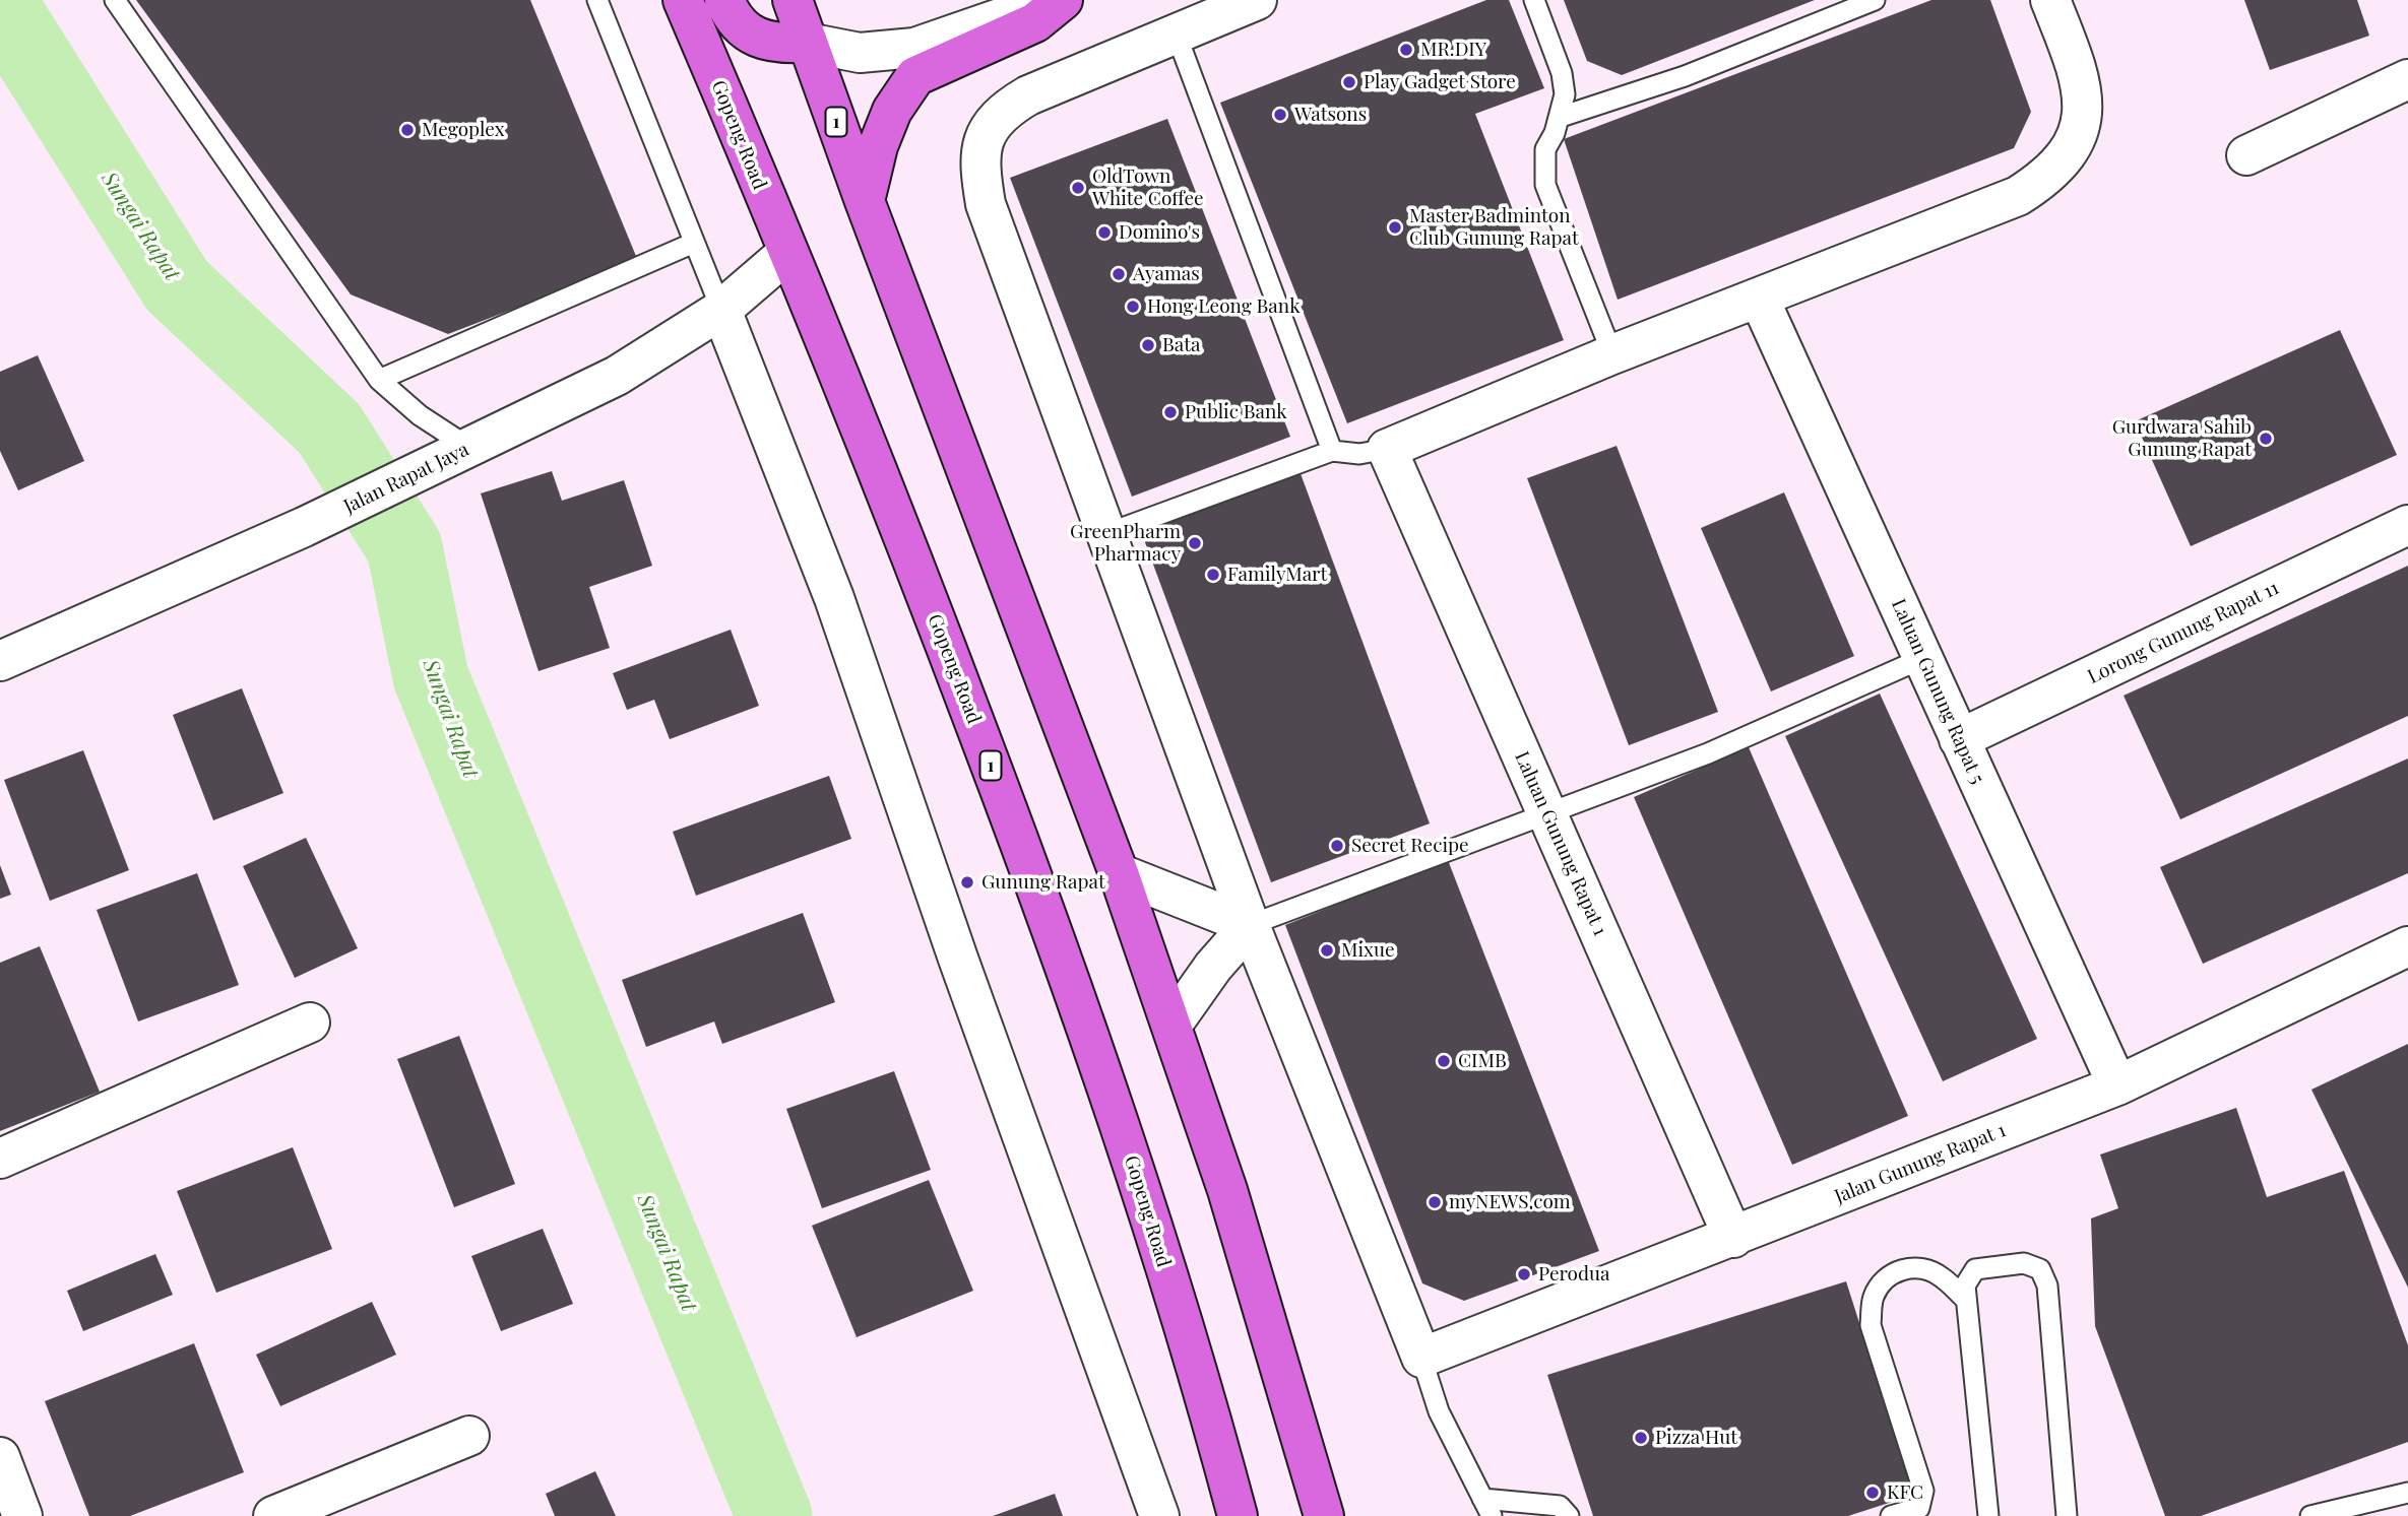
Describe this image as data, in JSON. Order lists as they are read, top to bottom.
{
  "streets": {
    "highway": ["1", "Gopeng Road"],
    "street": [
      "Jalan Rapat Jaya",
      "Lorong Gunung Rapat 11",
      "Laluan Gunung Rapat 5",
      "Laluan Gunung Rapat 1",
      "Jalan Gunung Rapat 1"
    ]
  },
  "crossings": [
    ["Gopeng Road", "Jalan Rapat Jaya"],
    ["Lorong Gunung Rapat 11", "Laluan Gunung Rapat 5"],
    ["Laluan Gunung Rapat 5", "Jalan Gunung Rapat 1"],
    ["Laluan Gunung Rapat 1", "Jalan Gunung Rapat 1"]
  ],
  "water": ["Sungai Rapat"],
  "places": [
    "MR.DIY",
    "Play Gadget Store",
    "Watsons",
    "Megoplex",
    "OldTown White Coffee",
    "Master Badminton Club Gunung Rapat",
    "Domino's",
    "Ayamas",
    "Hong Leong Bank",
    "Bata",
    "Public Bank",
    "Gurdwara Sahib Gunung Rapat",
    "GreenPharm Pharmacy",
    "FamilyMart",
    "Secret Recipe",
    "Gunung Rapat",
    "Mixue",
    "CIMB",
    "myNEWS.com",
    "Perodua",
    "Pizza Hut",
    "KFC"
  ]
}
